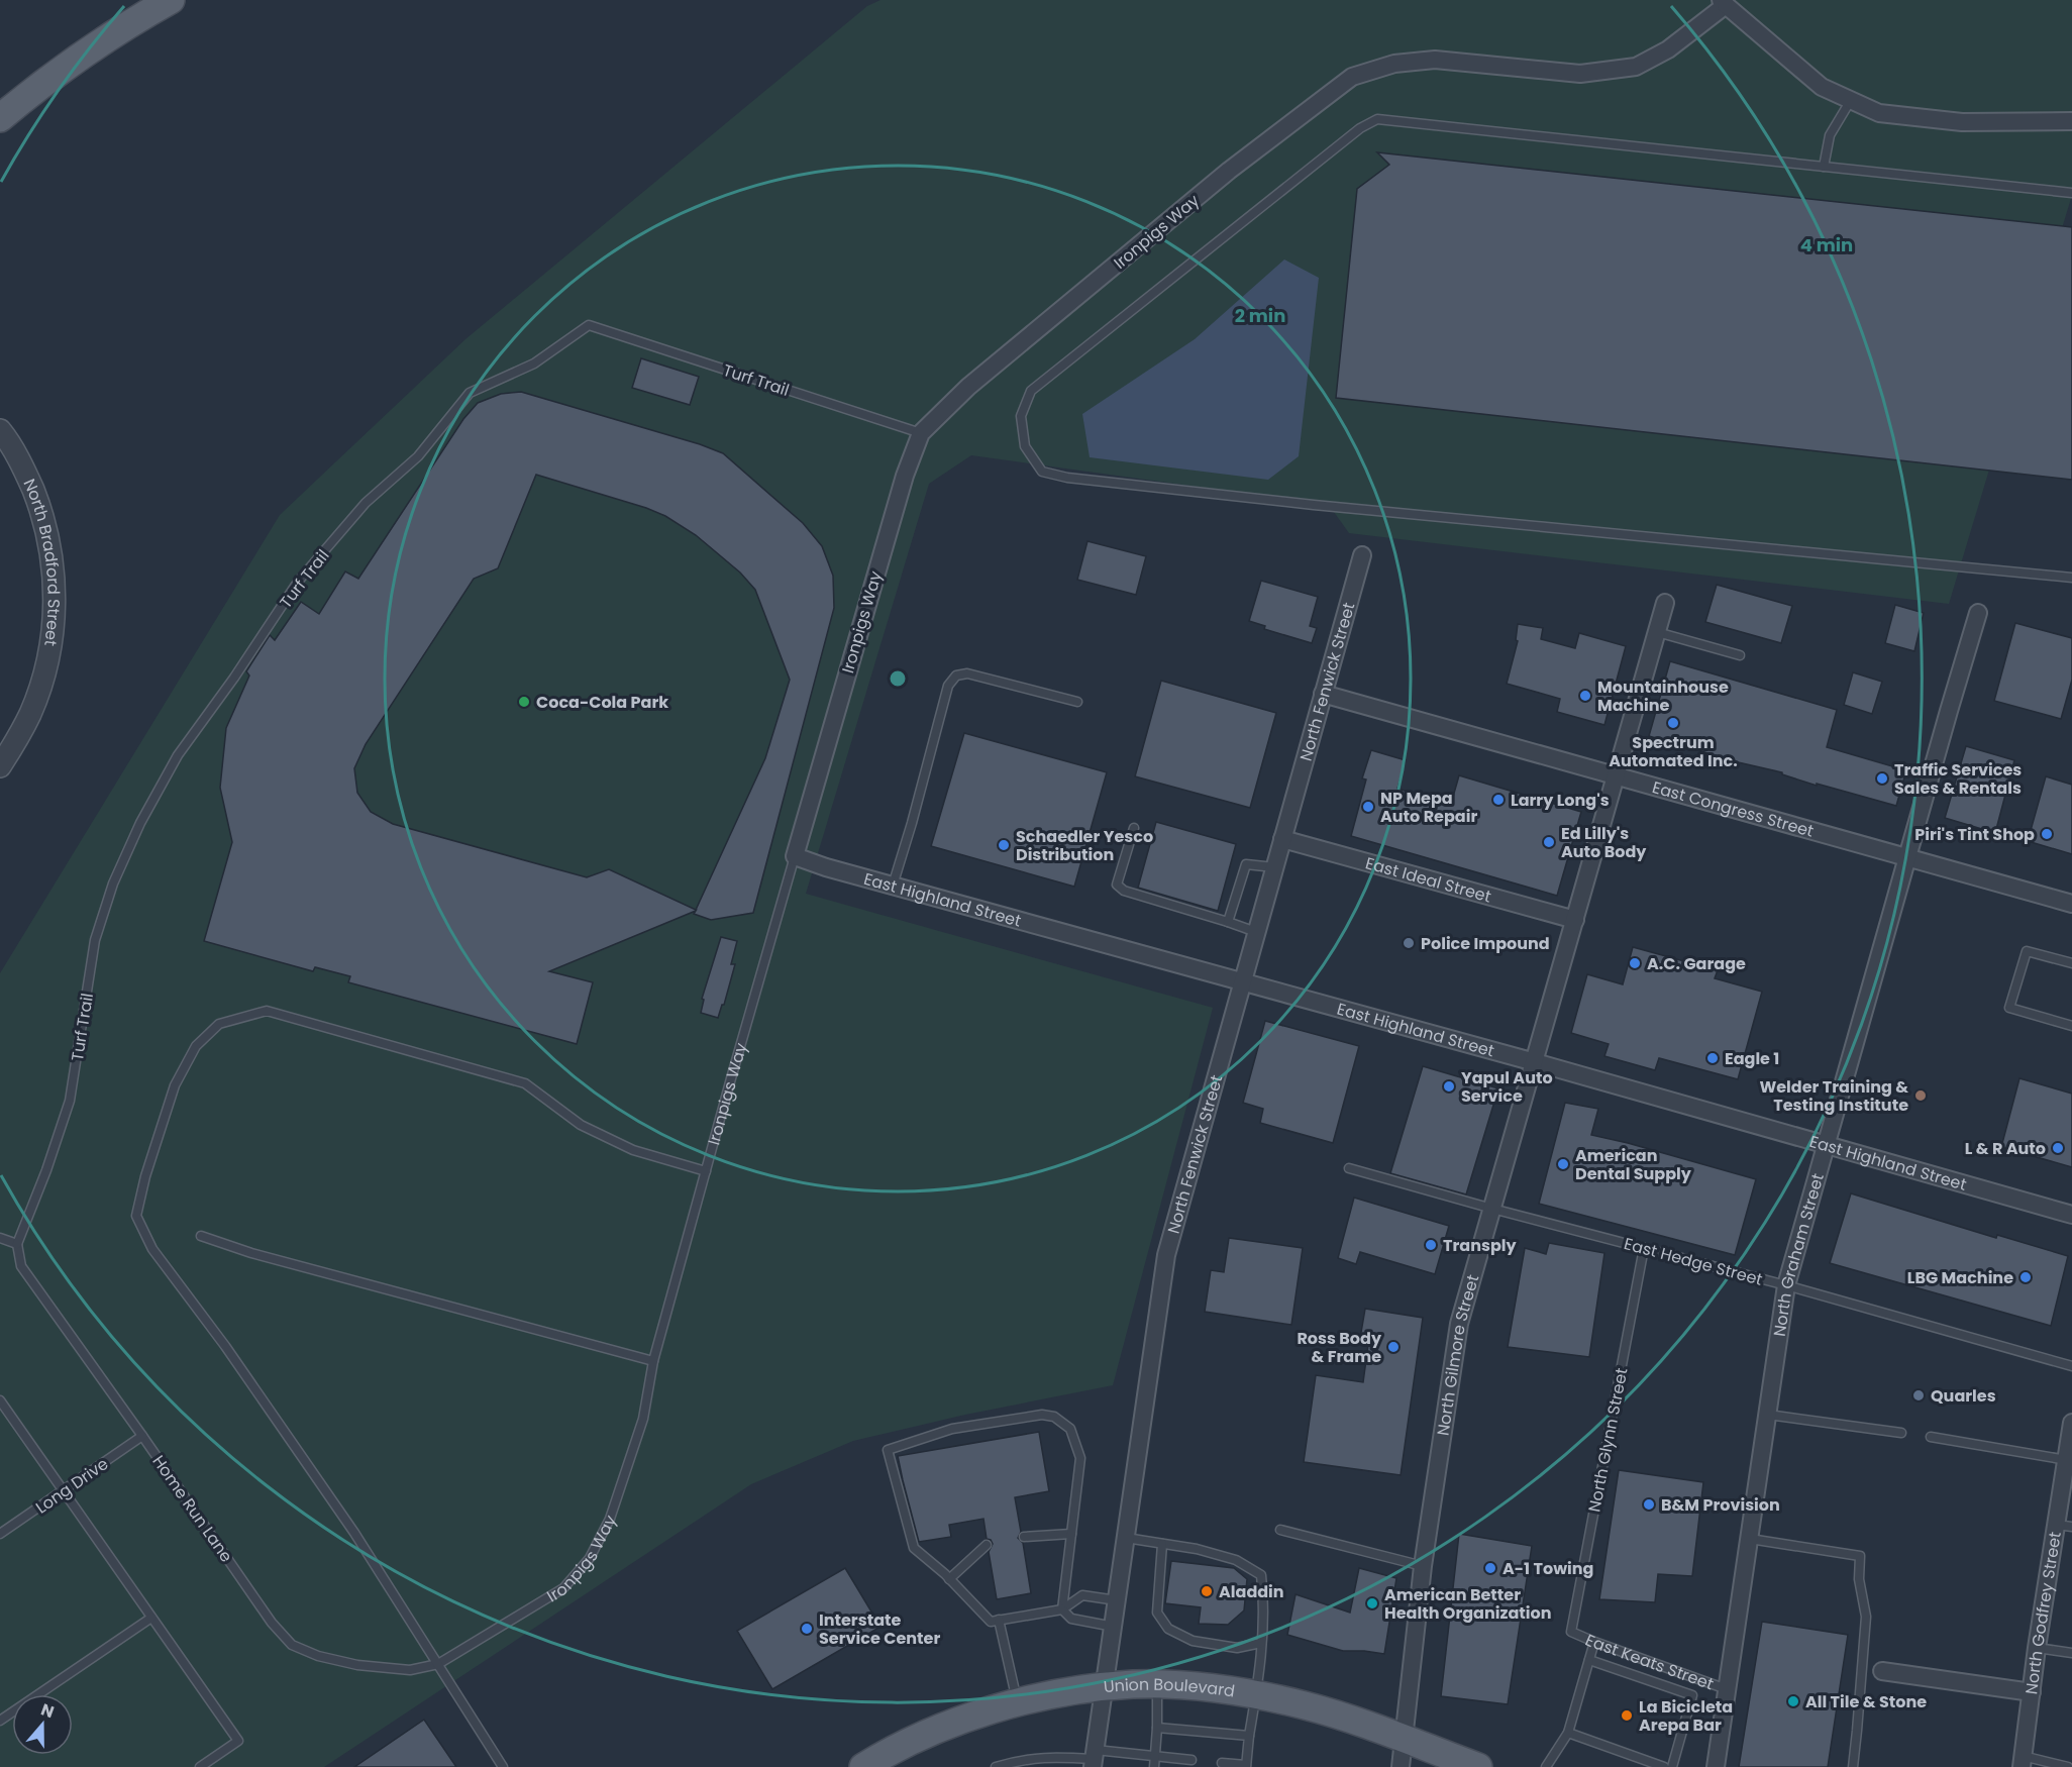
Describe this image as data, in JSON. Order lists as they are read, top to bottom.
{
  "streets": {
    "main road": ["Union Boulevard"],
    "street": [
      "Ironpigs Way",
      "North Bradford Street",
      "North Fenwick Street",
      "East Congress Street",
      "East Ideal Street",
      "East Highland Street",
      "North Graham Street",
      "North Gilmore Street",
      "North Godfrey Street"
    ],
    "lane": [
      "Turf Trail",
      "East Hedge Street",
      "North Glynn Street",
      "Long Drive",
      "Home Run Lane",
      "East Keats Street"
    ]
  },
  "crossings": [
    ["Ironpigs Way", "Turf Trail"],
    ["Ironpigs Way", "East Highland Street"],
    ["Ironpigs Way", "Home Run Lane"],
    ["Turf Trail", "Home Run Lane"],
    ["North Fenwick Street", "East Congress Street"],
    ["North Fenwick Street", "East Ideal Street"],
    ["North Fenwick Street", "East Highland Street"],
    ["North Fenwick Street", "Union Boulevard"],
    ["East Congress Street", "North Graham Street"],
    ["East Congress Street", "North Gilmore Street"],
    ["East Ideal Street", "North Gilmore Street"],
    ["East Highland Street", "North Graham Street"],
    ["East Highland Street", "North Gilmore Street"],
    ["North Graham Street", "East Hedge Street"],
    ["North Graham Street", "East Keats Street"],
    ["East Hedge Street", "North Gilmore Street"],
    ["East Hedge Street", "North Glynn Street"],
    ["North Gilmore Street", "Union Boulevard"],
    ["North Glynn Street", "East Keats Street"],
    ["Long Drive", "Home Run Lane"]
  ],
  "places": [
    "Mountainhouse Machine",
    "Coca-Cola Park",
    "Spectrum Automated Inc.",
    "Traffic Services Sales & Rentals",
    "Larry Long's",
    "NP Mepa Auto Repair",
    "Piri's Tint Shop",
    "Ed Lilly's Auto Body",
    "Schaedler Yesco Distribution",
    "Police Impound",
    "A.C. Garage",
    "Eagle 1",
    "Yapul Auto Service",
    "Welder Training & Testing Institute",
    "L & R Auto",
    "American Dental Supply",
    "Transply",
    "LBG Machine",
    "Ross Body & Frame",
    "Quarles",
    "B&M Provision",
    "A-1 Towing",
    "Aladdin",
    "American Better Health Organization",
    "Interstate Service Center",
    "All Tile & Stone",
    "La Bicicleta Arepa Bar"
  ],
  "north": "top",
  "rings": ["4 min", "2 min"]
}
